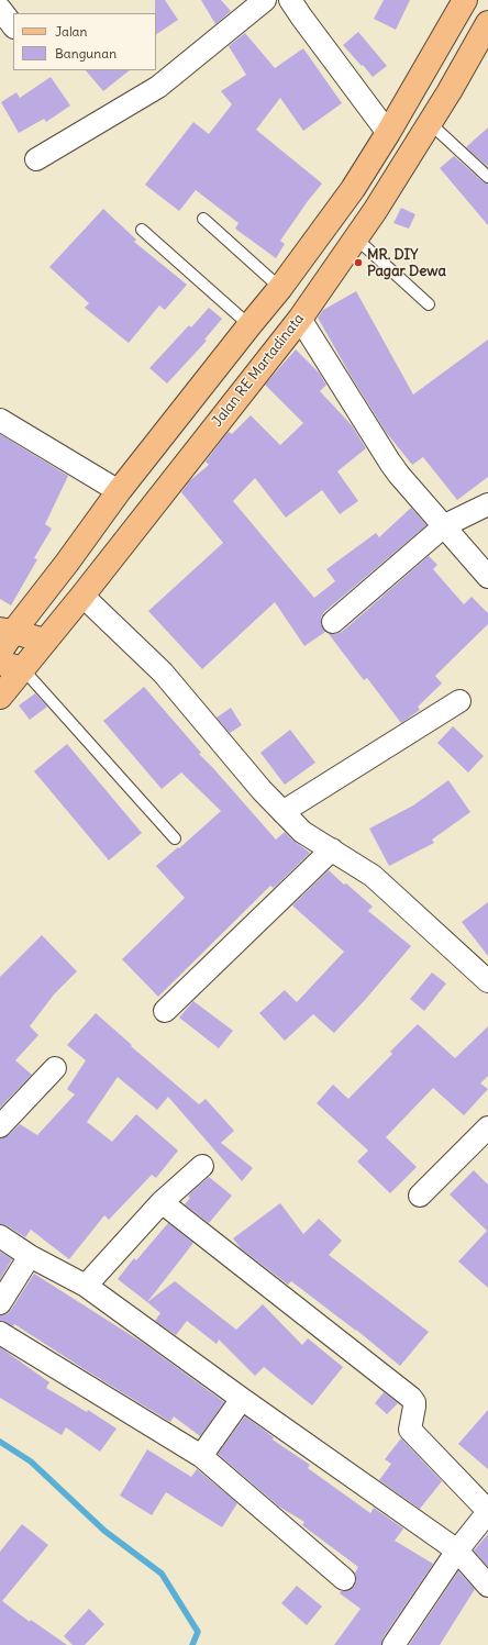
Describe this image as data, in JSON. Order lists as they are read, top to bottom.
{
  "streets": {
    "main road": ["Jalan RE Martadinata"]
  },
  "places": ["MR. DIY Pagar Dewa"],
  "legend": ["Jalan", "Bangunan"]
}
